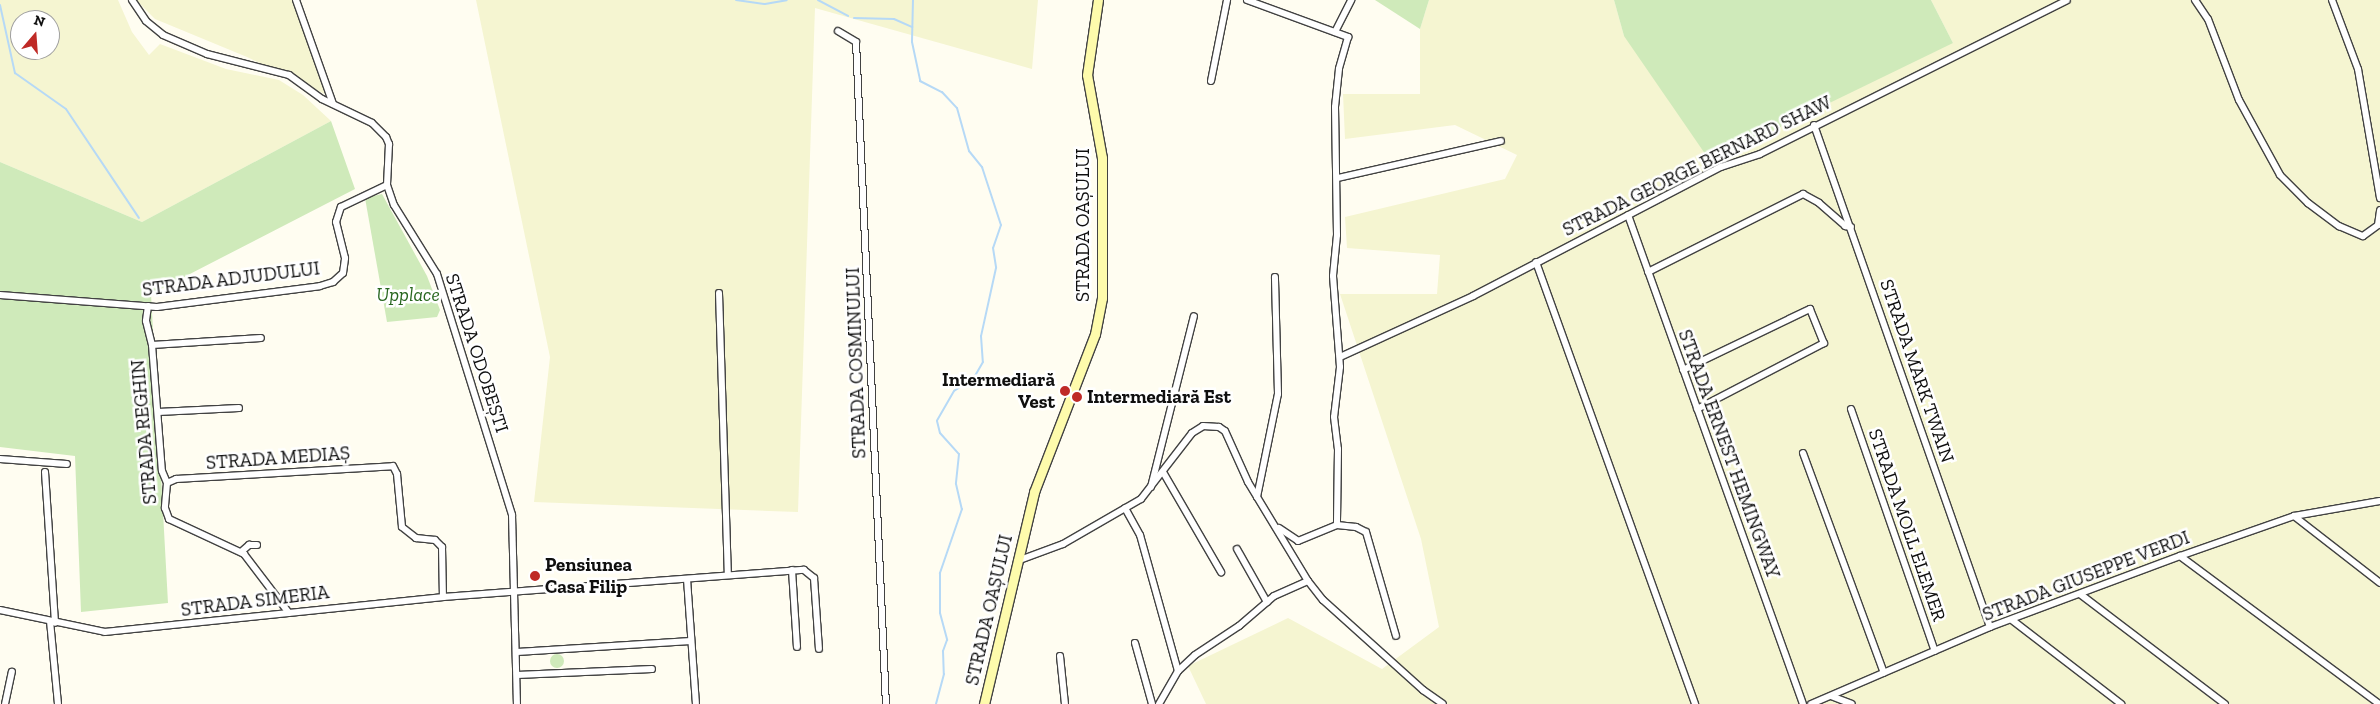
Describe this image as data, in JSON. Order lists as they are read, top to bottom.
{
  "streets": {
    "main road": ["STRADA OAȘULUI"],
    "street": [
      "STRADA GEORGE BERNARD SHAW",
      "STRADA ADJUDULUI",
      "STRADA ODOBEȘTI",
      "STRADA COSMINULUI",
      "STRADA MARK TWAIN",
      "STRADA REGHIN",
      "STRADA ERNEST HEMINGWAY",
      "STRADA MEDIAȘ",
      "STRADA MOLL ELEMER",
      "STRADA GIUSEPPE VERDI",
      "STRADA SIMERIA"
    ]
  },
  "crossings": [
    ["STRADA GEORGE BERNARD SHAW", "STRADA MARK TWAIN"],
    ["STRADA GEORGE BERNARD SHAW", "STRADA ERNEST HEMINGWAY"],
    ["STRADA ADJUDULUI", "STRADA ODOBEȘTI"],
    ["STRADA ADJUDULUI", "STRADA REGHIN"],
    ["STRADA ODOBEȘTI", "STRADA SIMERIA"],
    ["STRADA MARK TWAIN", "STRADA GIUSEPPE VERDI"],
    ["STRADA REGHIN", "STRADA MEDIAȘ"],
    ["STRADA REGHIN", "STRADA SIMERIA"],
    ["STRADA MEDIAȘ", "STRADA SIMERIA"],
    ["STRADA MOLL ELEMER", "STRADA GIUSEPPE VERDI"]
  ],
  "parks": ["Upplace"],
  "places": ["Intermediară Vest", "Intermediară Est", "Pensiunea Casa Filip"],
  "north": "top"
}
